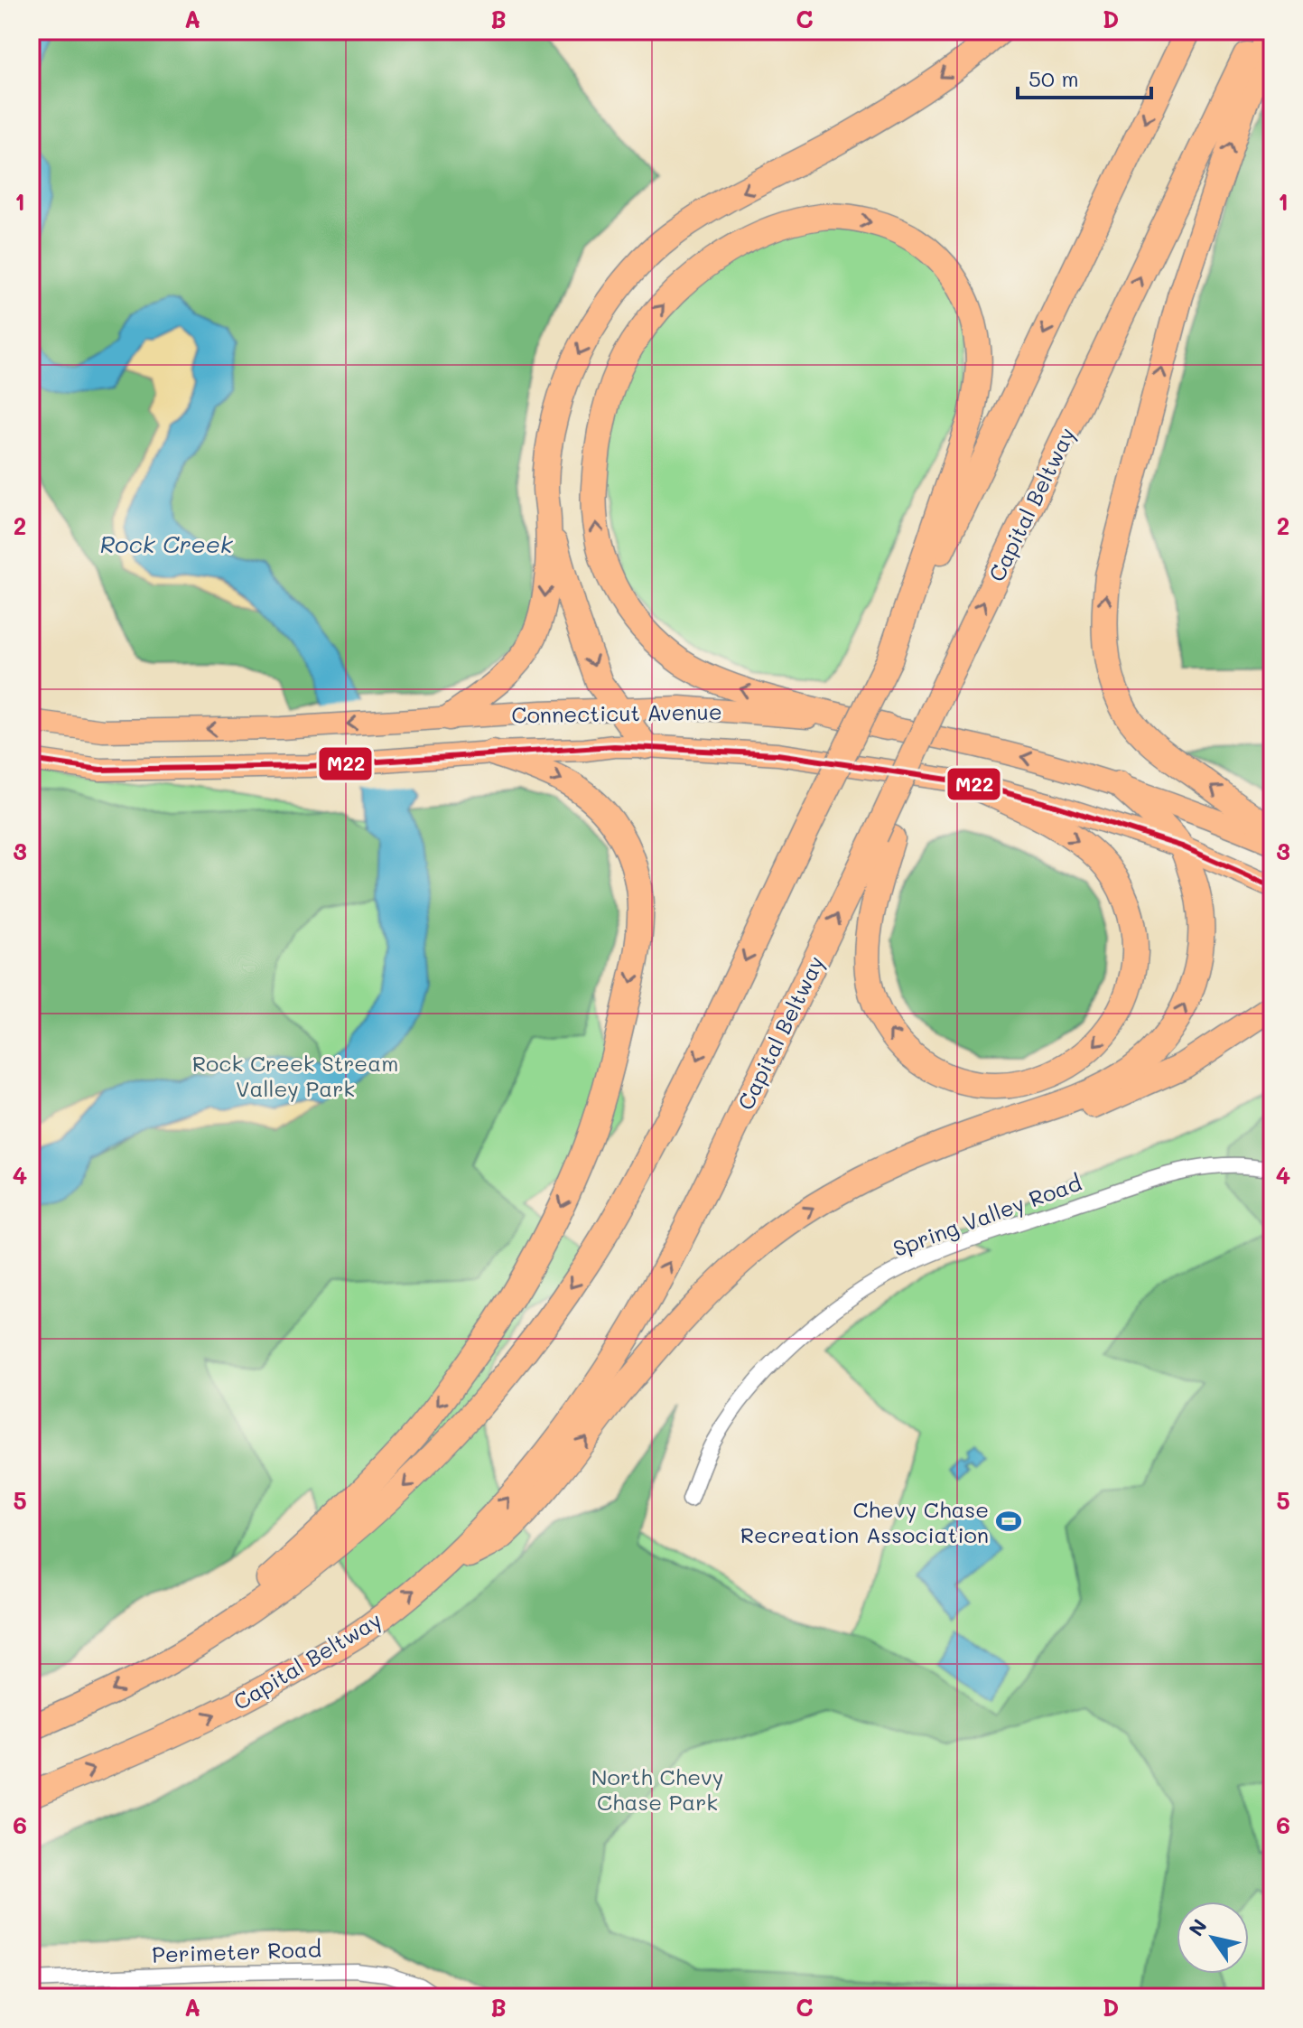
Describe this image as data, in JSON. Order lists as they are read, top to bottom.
{
  "streets": {
    "highway": ["Capital Beltway"],
    "main road": ["Connecticut Avenue"],
    "street": ["Spring Valley Road", "Perimeter Road"]
  },
  "water": ["Rock Creek"],
  "parks": ["Rock Creek Stream Valley Park", "North Chevy Chase Park"],
  "places": {
    "sports": ["Chevy Chase Recreation Association"]
  },
  "lines": ["transit line M22"],
  "scale_bar": "50 m",
  "north": "top left",
  "grid": {
    "columns": [
      "A",
      "B",
      "C",
      "D"
    ],
    "rows": [
      "1",
      "2",
      "3",
      "4",
      "5",
      "6"
    ]
  }
}
